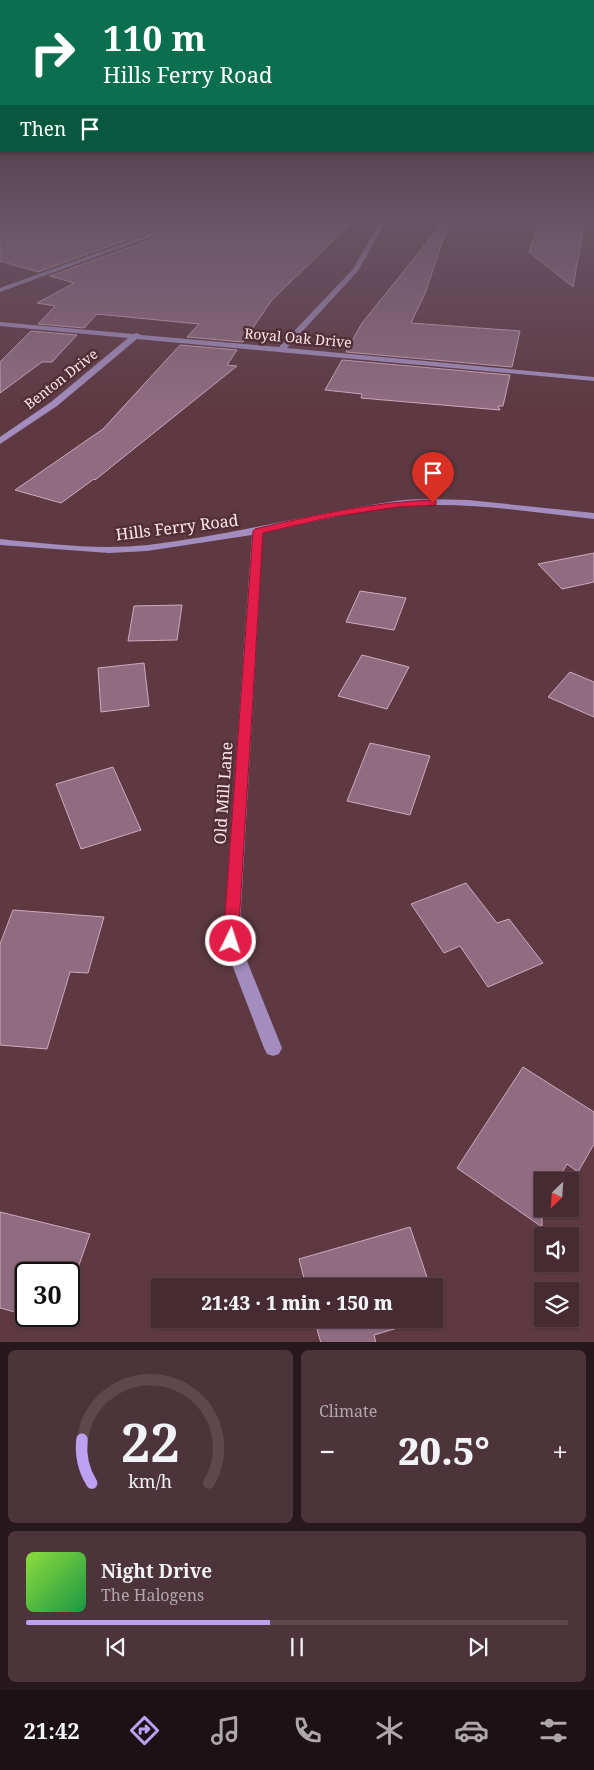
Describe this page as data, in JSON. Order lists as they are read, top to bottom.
{
  "streets": {
    "street": [
      "Royal Oak Drive",
      "Benton Drive",
      "Hills Ferry Road",
      "Old Mill Lane"
    ]
  },
  "crossings": [
    ["Royal Oak Drive", "Benton Drive"],
    ["Hills Ferry Road", "Old Mill Lane"]
  ],
  "north": "bottom left",
  "page": {
    "turn": ["110 m", "Hills Ferry Road"],
    "then": "Then",
    "limit": "30",
    "trip": "21:43 · 1 min · 150 m",
    "tile": "Climate",
    "heat": ["−", "20.5°", "+"],
    "song": ["Night Drive", "The Halogens"],
    "tabs": "21:42",
    "gauge": ["22", "km/h"]
  }
}
